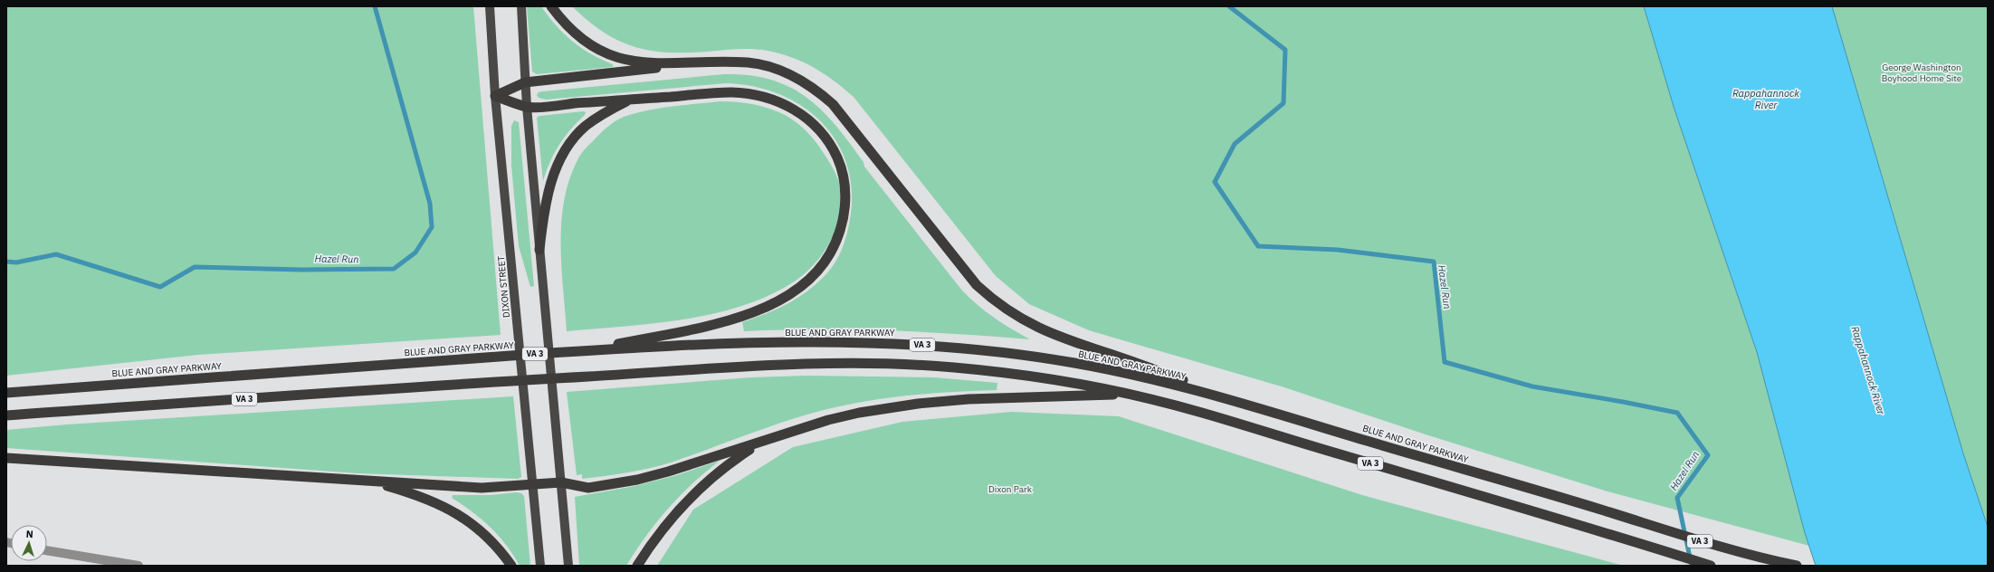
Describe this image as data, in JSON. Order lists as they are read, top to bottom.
{
  "streets": {
    "highway": ["BLUE AND GRAY PARKWAY", "VA 3"],
    "main road": ["DIXON STREET"]
  },
  "water": ["Rappahannock River", "Hazel Run"],
  "parks": ["George Washington Boyhood Home Site", "Dixon Park"],
  "north": "top"
}
